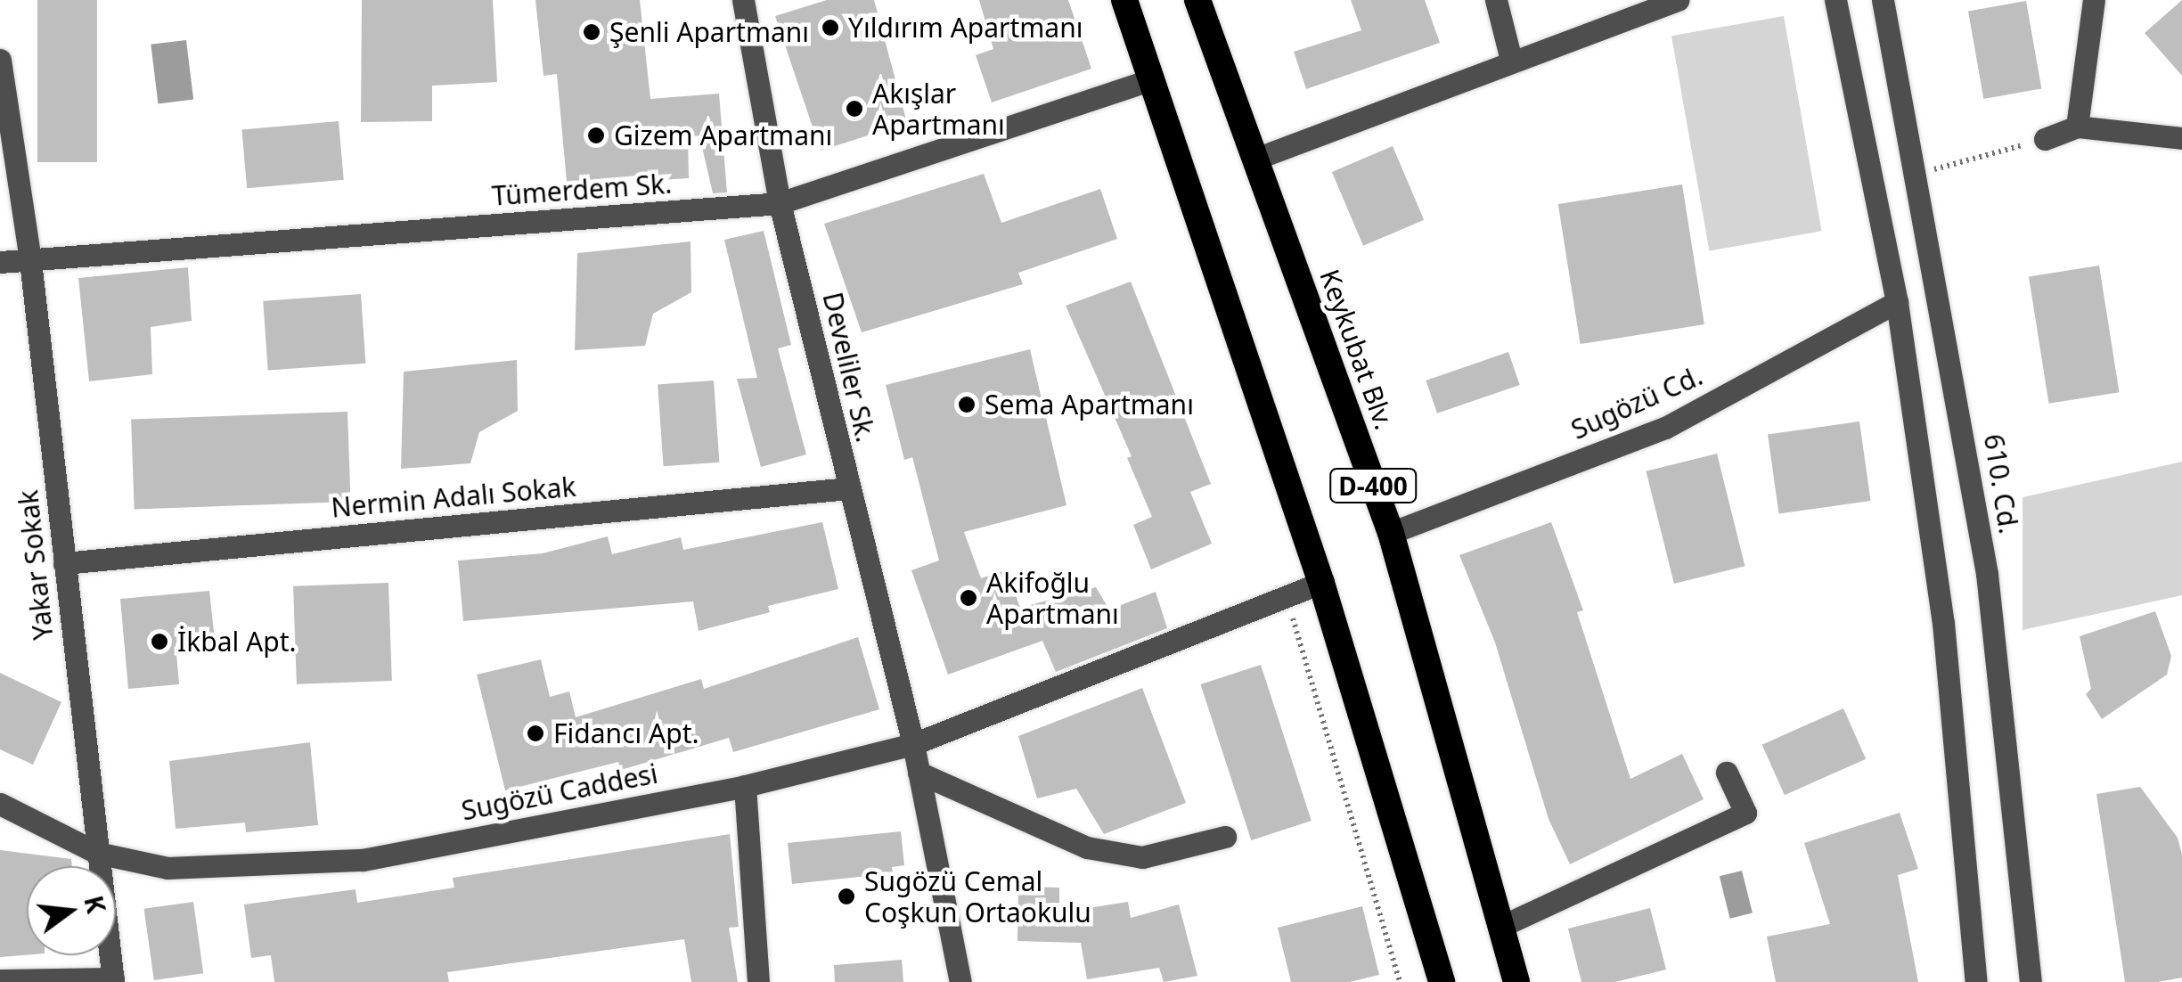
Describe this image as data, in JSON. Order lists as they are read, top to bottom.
{
  "streets": {
    "highway": ["Keykubat Blv.", "D-400"],
    "street": [
      "Tümerdem Sk.",
      "Develiler Sk.",
      "Sugözü Cd.",
      "610. Cd.",
      "Nermin Adalı Sokak",
      "Yakar Sokak",
      "Sugözü Caddesi"
    ]
  },
  "crossings": [
    ["Tümerdem Sk.", "Develiler Sk."],
    ["Tümerdem Sk.", "D-400"],
    ["Tümerdem Sk.", "Yakar Sokak"],
    ["Keykubat Blv.", "Sugözü Cd."],
    ["Develiler Sk.", "Nermin Adalı Sokak"],
    ["Develiler Sk.", "Sugözü Caddesi"],
    ["D-400", "Sugözü Caddesi"],
    ["Nermin Adalı Sokak", "Yakar Sokak"],
    ["Yakar Sokak", "Sugözü Caddesi"]
  ],
  "places": [
    "Yıldırım Apartmanı",
    "Şenli Apartmanı",
    "Akışlar Apartmanı",
    "Gizem Apartmanı",
    "Sema Apartmanı",
    "Akifoğlu Apartmanı",
    "İkbal Apt.",
    "Fidancı Apt.",
    "Sugözü Cemal Coşkun Ortaokulu"
  ],
  "north": "right"
}
